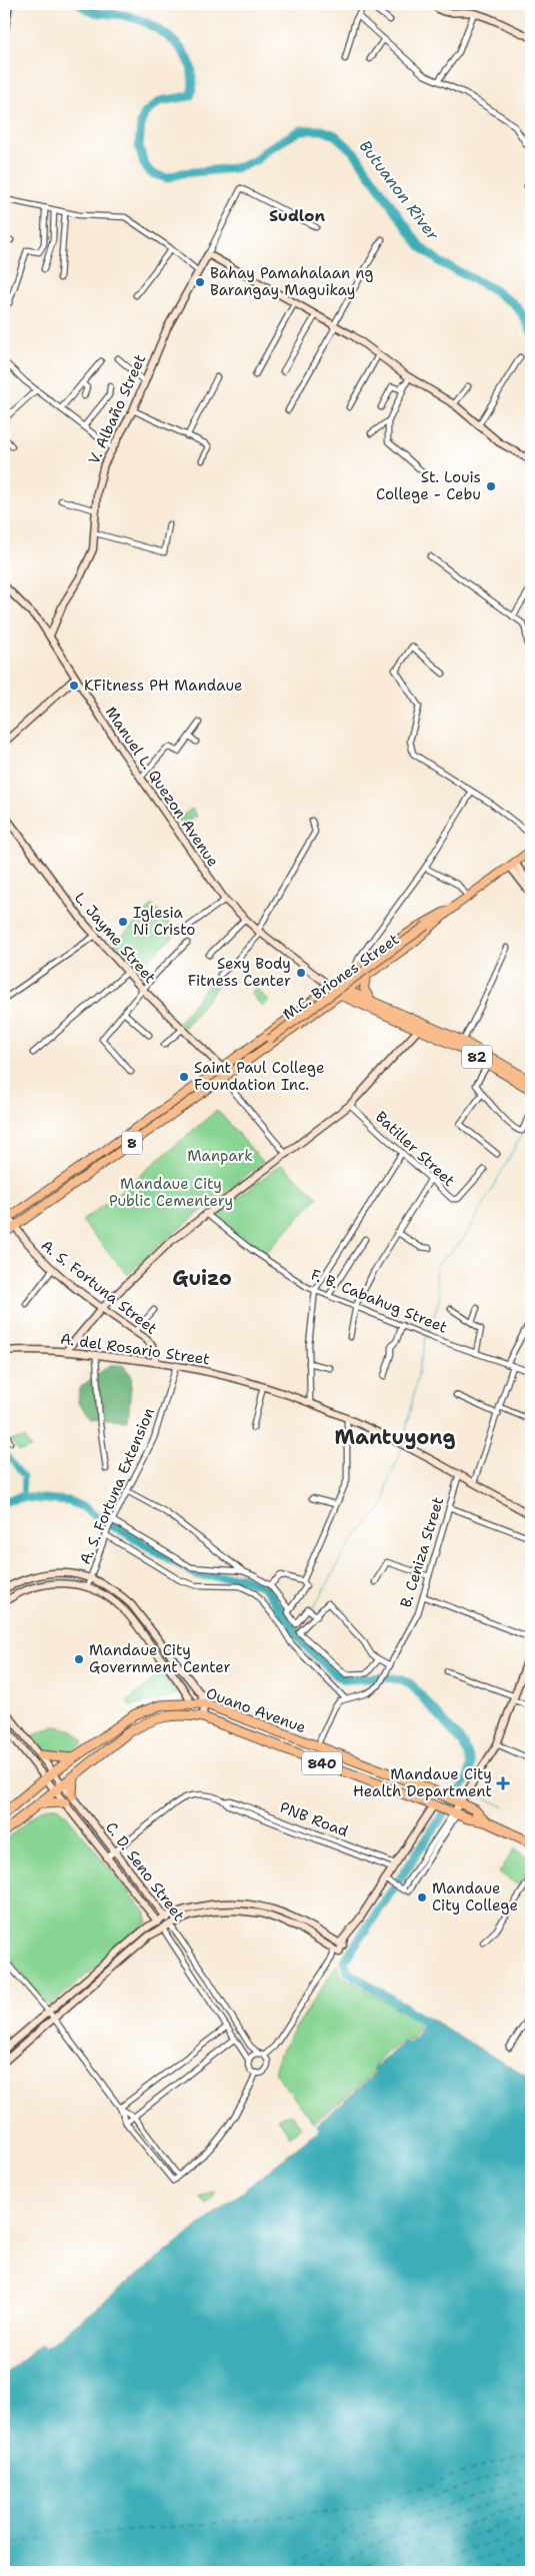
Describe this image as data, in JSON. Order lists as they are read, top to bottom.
{
  "streets": {
    "highway": ["Ouano Avenue", "840"],
    "main road": ["M.C. Briones Street", "82", "8"],
    "street": [
      "V. Albaño Street",
      "Manuel L. Quezon Avenue",
      "L. Jayme Street",
      "Batiller Street",
      "A. S. Fortuna Street",
      "F. B. Cabahug Street",
      "A. del Rosario Street",
      "A. S. Fortuna Extension",
      "B. Ceniza Street",
      "PNB Road",
      "C. D. Seno Street"
    ]
  },
  "crossings": [
    ["V. Albaño Street", "Manuel L. Quezon Avenue"],
    ["Manuel L. Quezon Avenue", "M.C. Briones Street"],
    ["Manuel L. Quezon Avenue", "82"],
    ["L. Jayme Street", "M.C. Briones Street"],
    ["M.C. Briones Street", "82"],
    ["M.C. Briones Street", "A. S. Fortuna Street"],
    ["A. S. Fortuna Street", "A. del Rosario Street"],
    ["A. del Rosario Street", "A. S. Fortuna Extension"],
    ["A. del Rosario Street", "B. Ceniza Street"],
    ["Ouano Avenue", "840"],
    ["Ouano Avenue", "C. D. Seno Street"],
    ["PNB Road", "C. D. Seno Street"]
  ],
  "districts": ["Sudlon", "Guizo", "Mantuyong"],
  "water": ["Butuanon River"],
  "parks": ["Manpark", "Mandaue City Public Cementery"],
  "places": {
    "other": [
      "Bahay Pamahalaan ng Barangay Maguikay",
      "St. Louis College - Cebu",
      "KFitness PH Mandaue",
      "Iglesia Ni Cristo",
      "Sexy Body Fitness Center",
      "Saint Paul College Foundation Inc.",
      "Mandaue City Government Center",
      "Mandaue City College"
    ],
    "health": ["Mandaue City Health Department"]
  }
}
